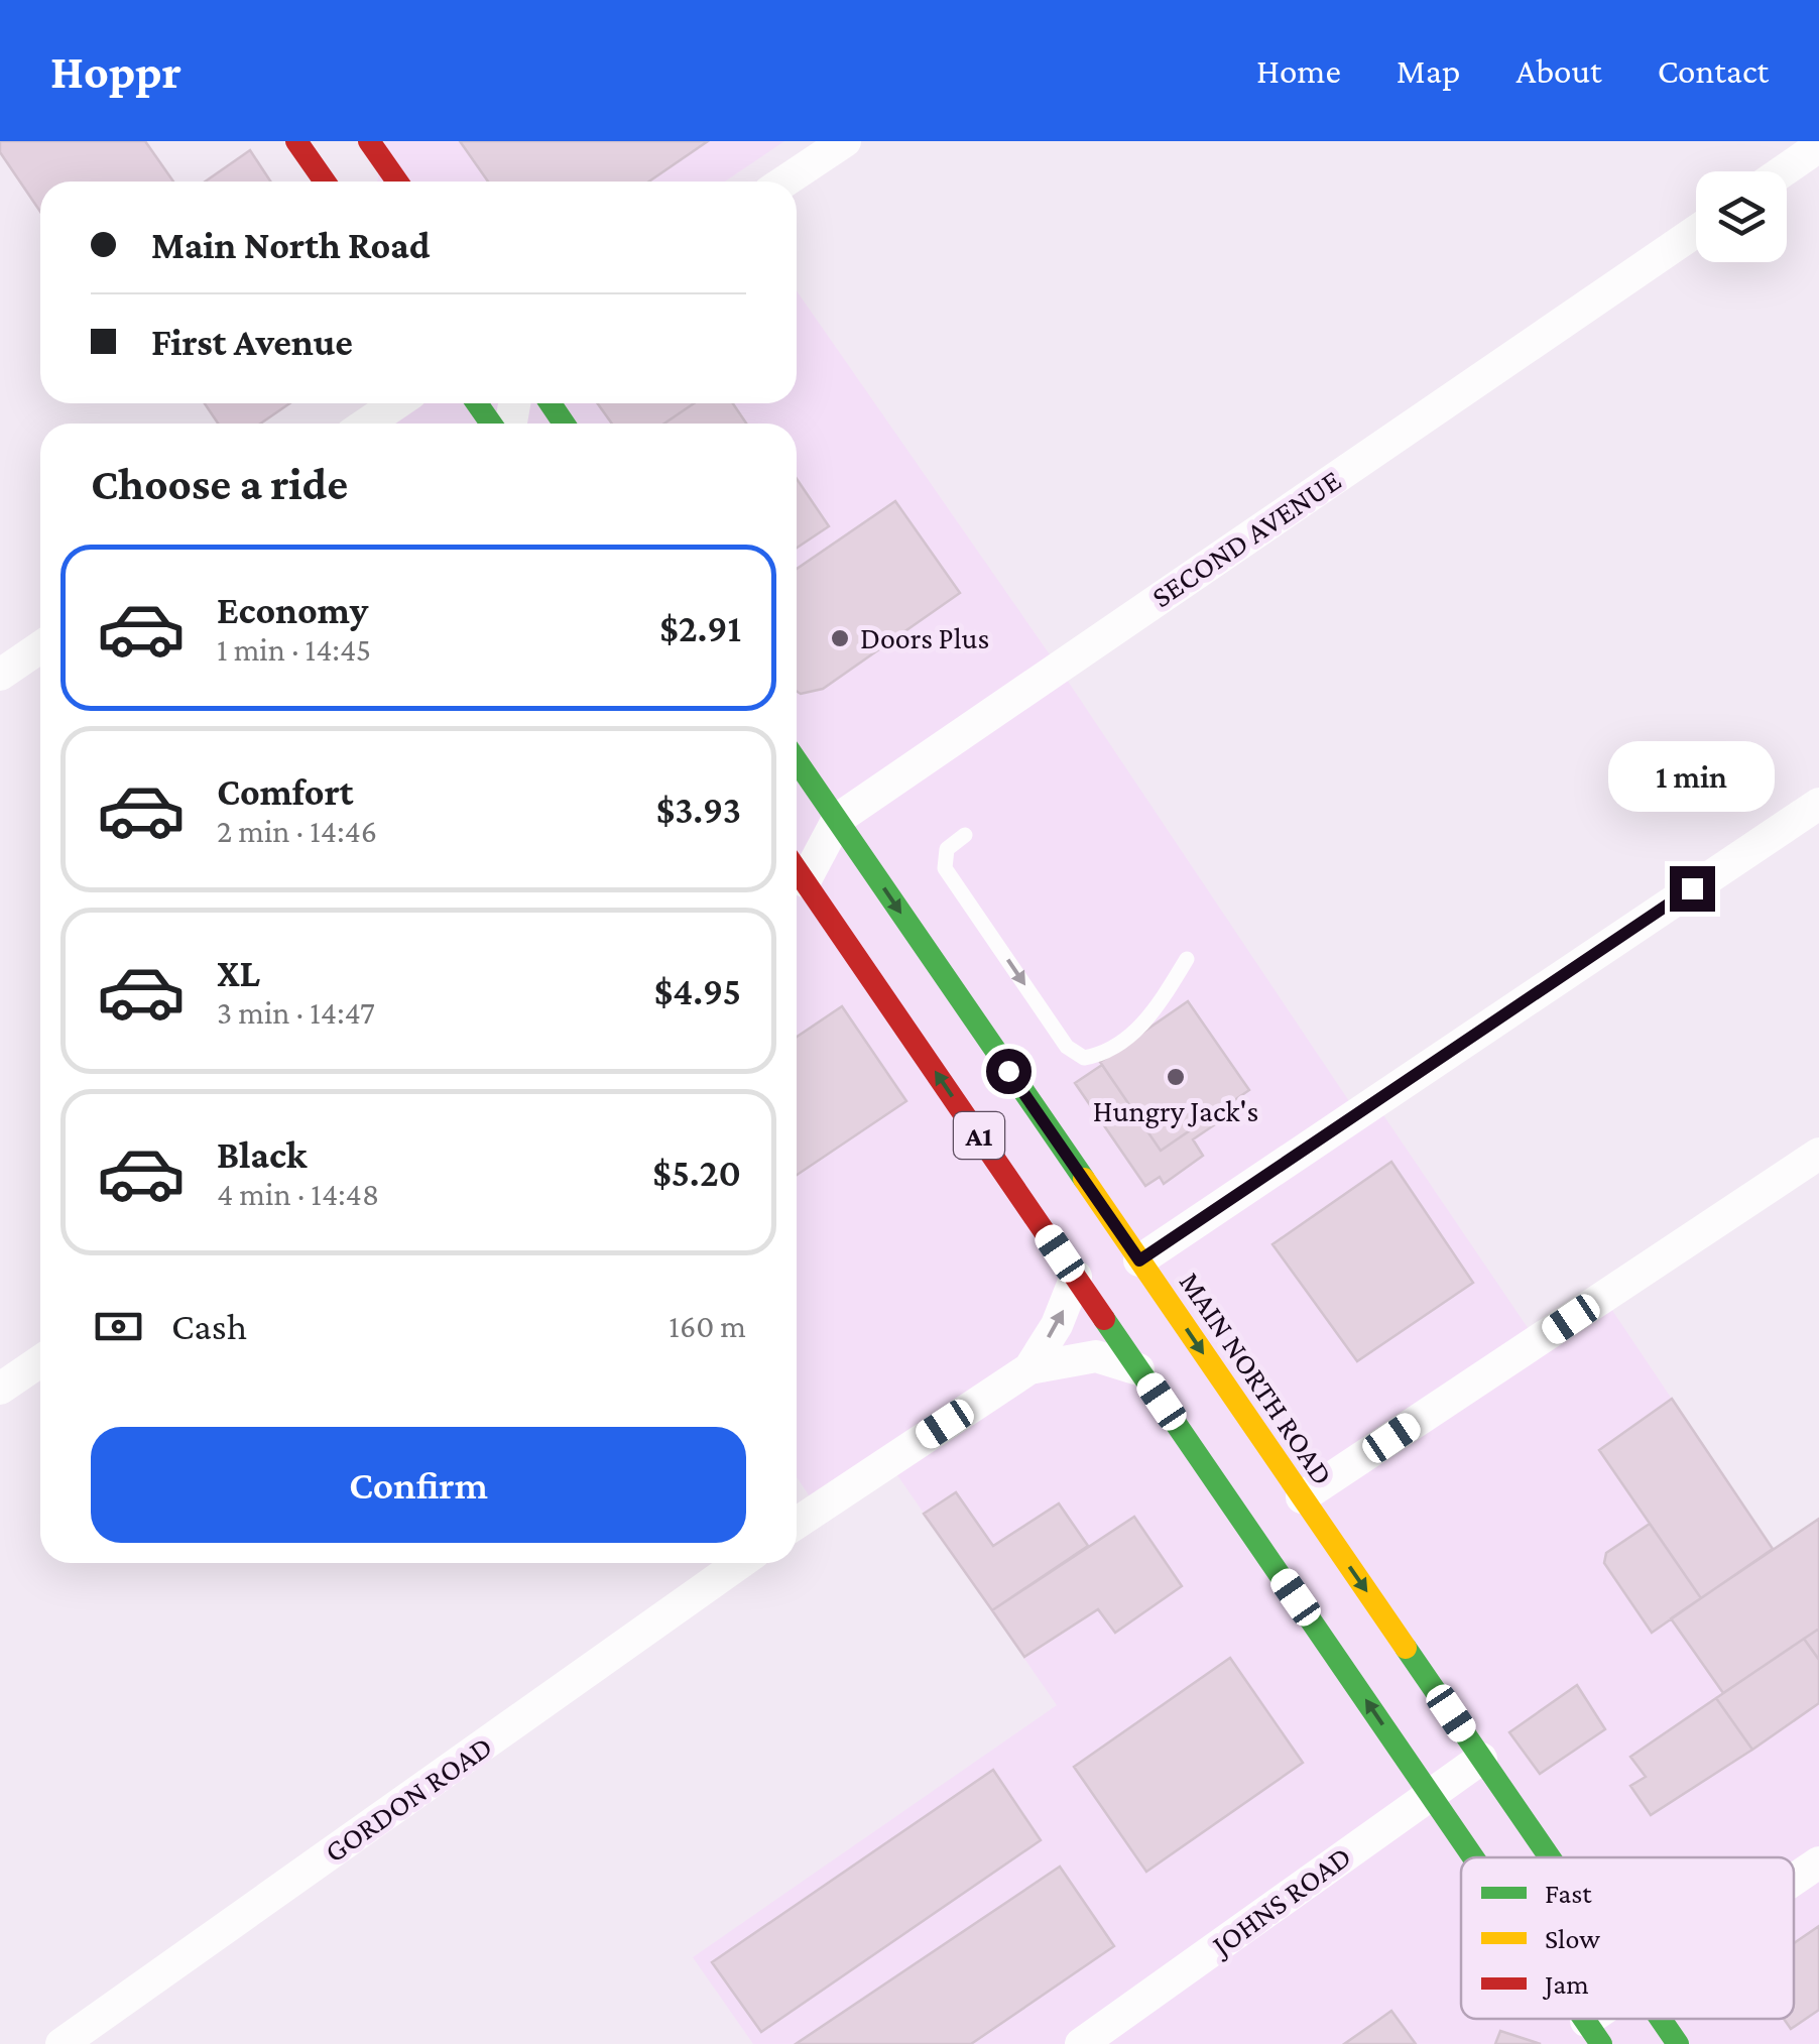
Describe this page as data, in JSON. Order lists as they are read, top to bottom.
{
  "streets": {
    "highway": ["A1", "MAIN NORTH ROAD"],
    "street": ["SECOND AVENUE", "GORDON ROAD", "JOHNS ROAD"]
  },
  "crossings": [
    ["SECOND AVENUE", "A1"],
    ["SECOND AVENUE", "MAIN NORTH ROAD"],
    ["A1", "JOHNS ROAD"],
    ["MAIN NORTH ROAD", "JOHNS ROAD"]
  ],
  "places": ["Doors Plus", "Hungry Jack's"],
  "legend": ["Fast", "Slow", "Jam"],
  "page": {
    "header": "Hoppr",
    "nav": [
      "Home",
      "Map",
      "About",
      "Contact"
    ],
    "banner": ["Main North Road", "First Avenue"],
    "heading": "Choose a ride",
    "list": [
      {
        "name": "Economy",
        "note": "1 min · 14:45",
        "value": "$2.91"
      },
      {
        "name": "Comfort",
        "note": "2 min · 14:46",
        "value": "$3.93"
      },
      {
        "name": "XL",
        "note": "3 min · 14:47",
        "value": "$4.95"
      },
      {
        "name": "Black",
        "note": "4 min · 14:48",
        "value": "$5.20"
      }
    ],
    "bubble": "1 min",
    "pay": ["Cash", "160 m"],
    "buttons": "Confirm"
  }
}
